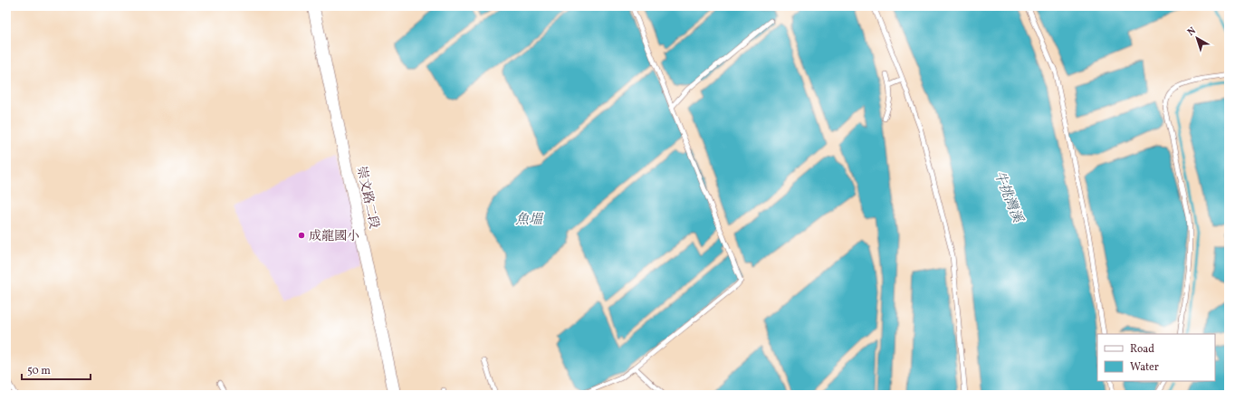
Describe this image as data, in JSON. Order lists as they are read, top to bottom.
{
  "streets": {
    "street": ["崇文路二段"]
  },
  "water": ["牛挑灣溪", "魚塭"],
  "places": ["成龍國小"],
  "legend": ["Road", "Water"],
  "scale_bar": "50 m",
  "north": "top left"
}
